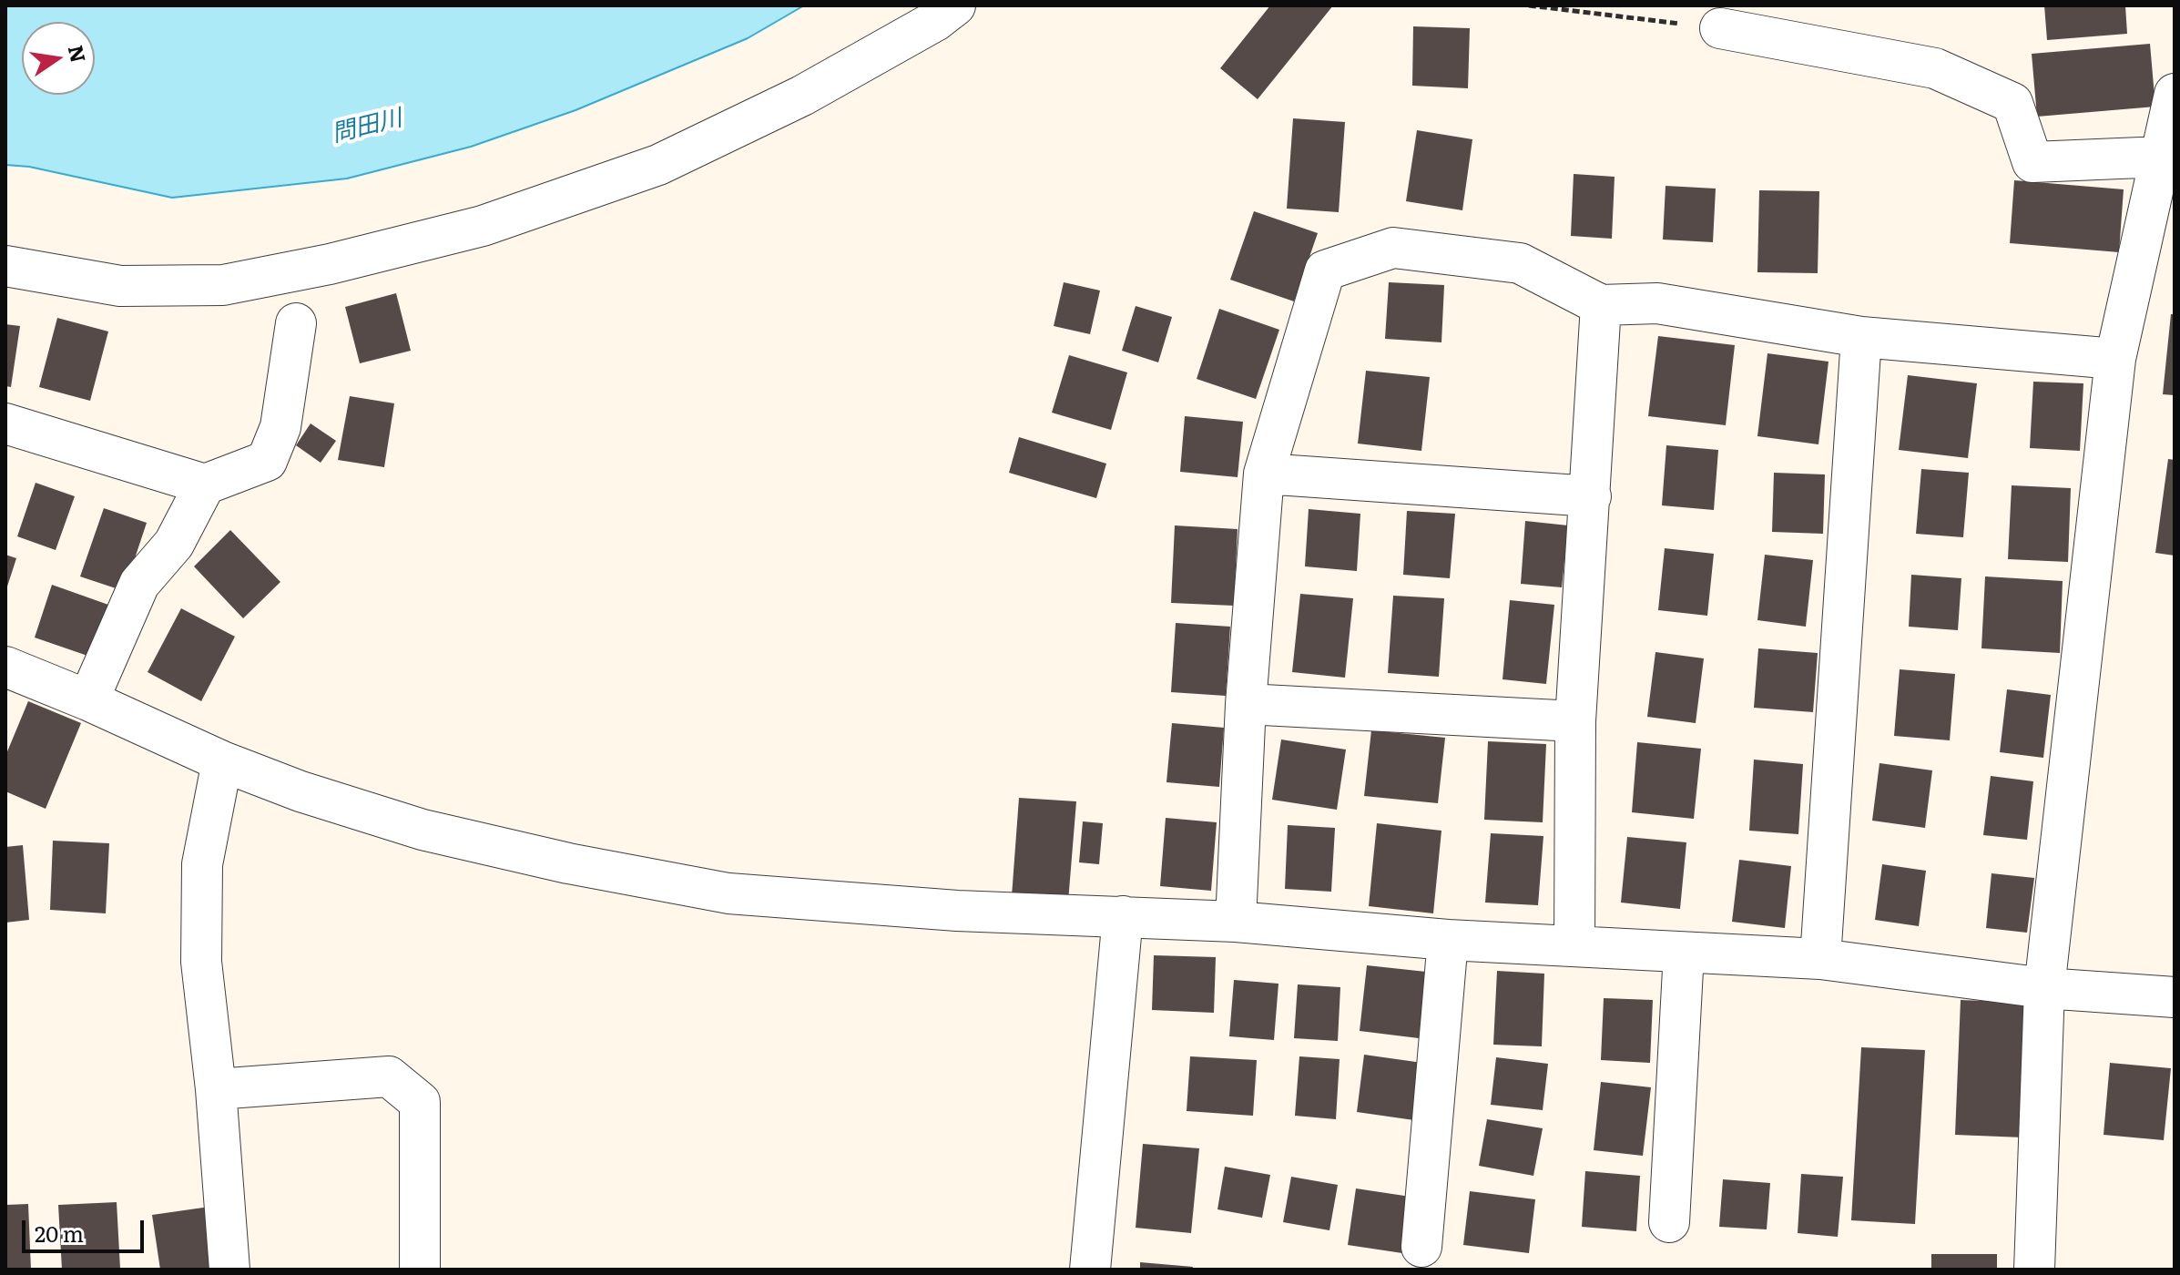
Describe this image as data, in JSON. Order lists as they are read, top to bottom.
{
  "water": ["問田川"],
  "scale_bar": "20 m",
  "north": "right"
}
